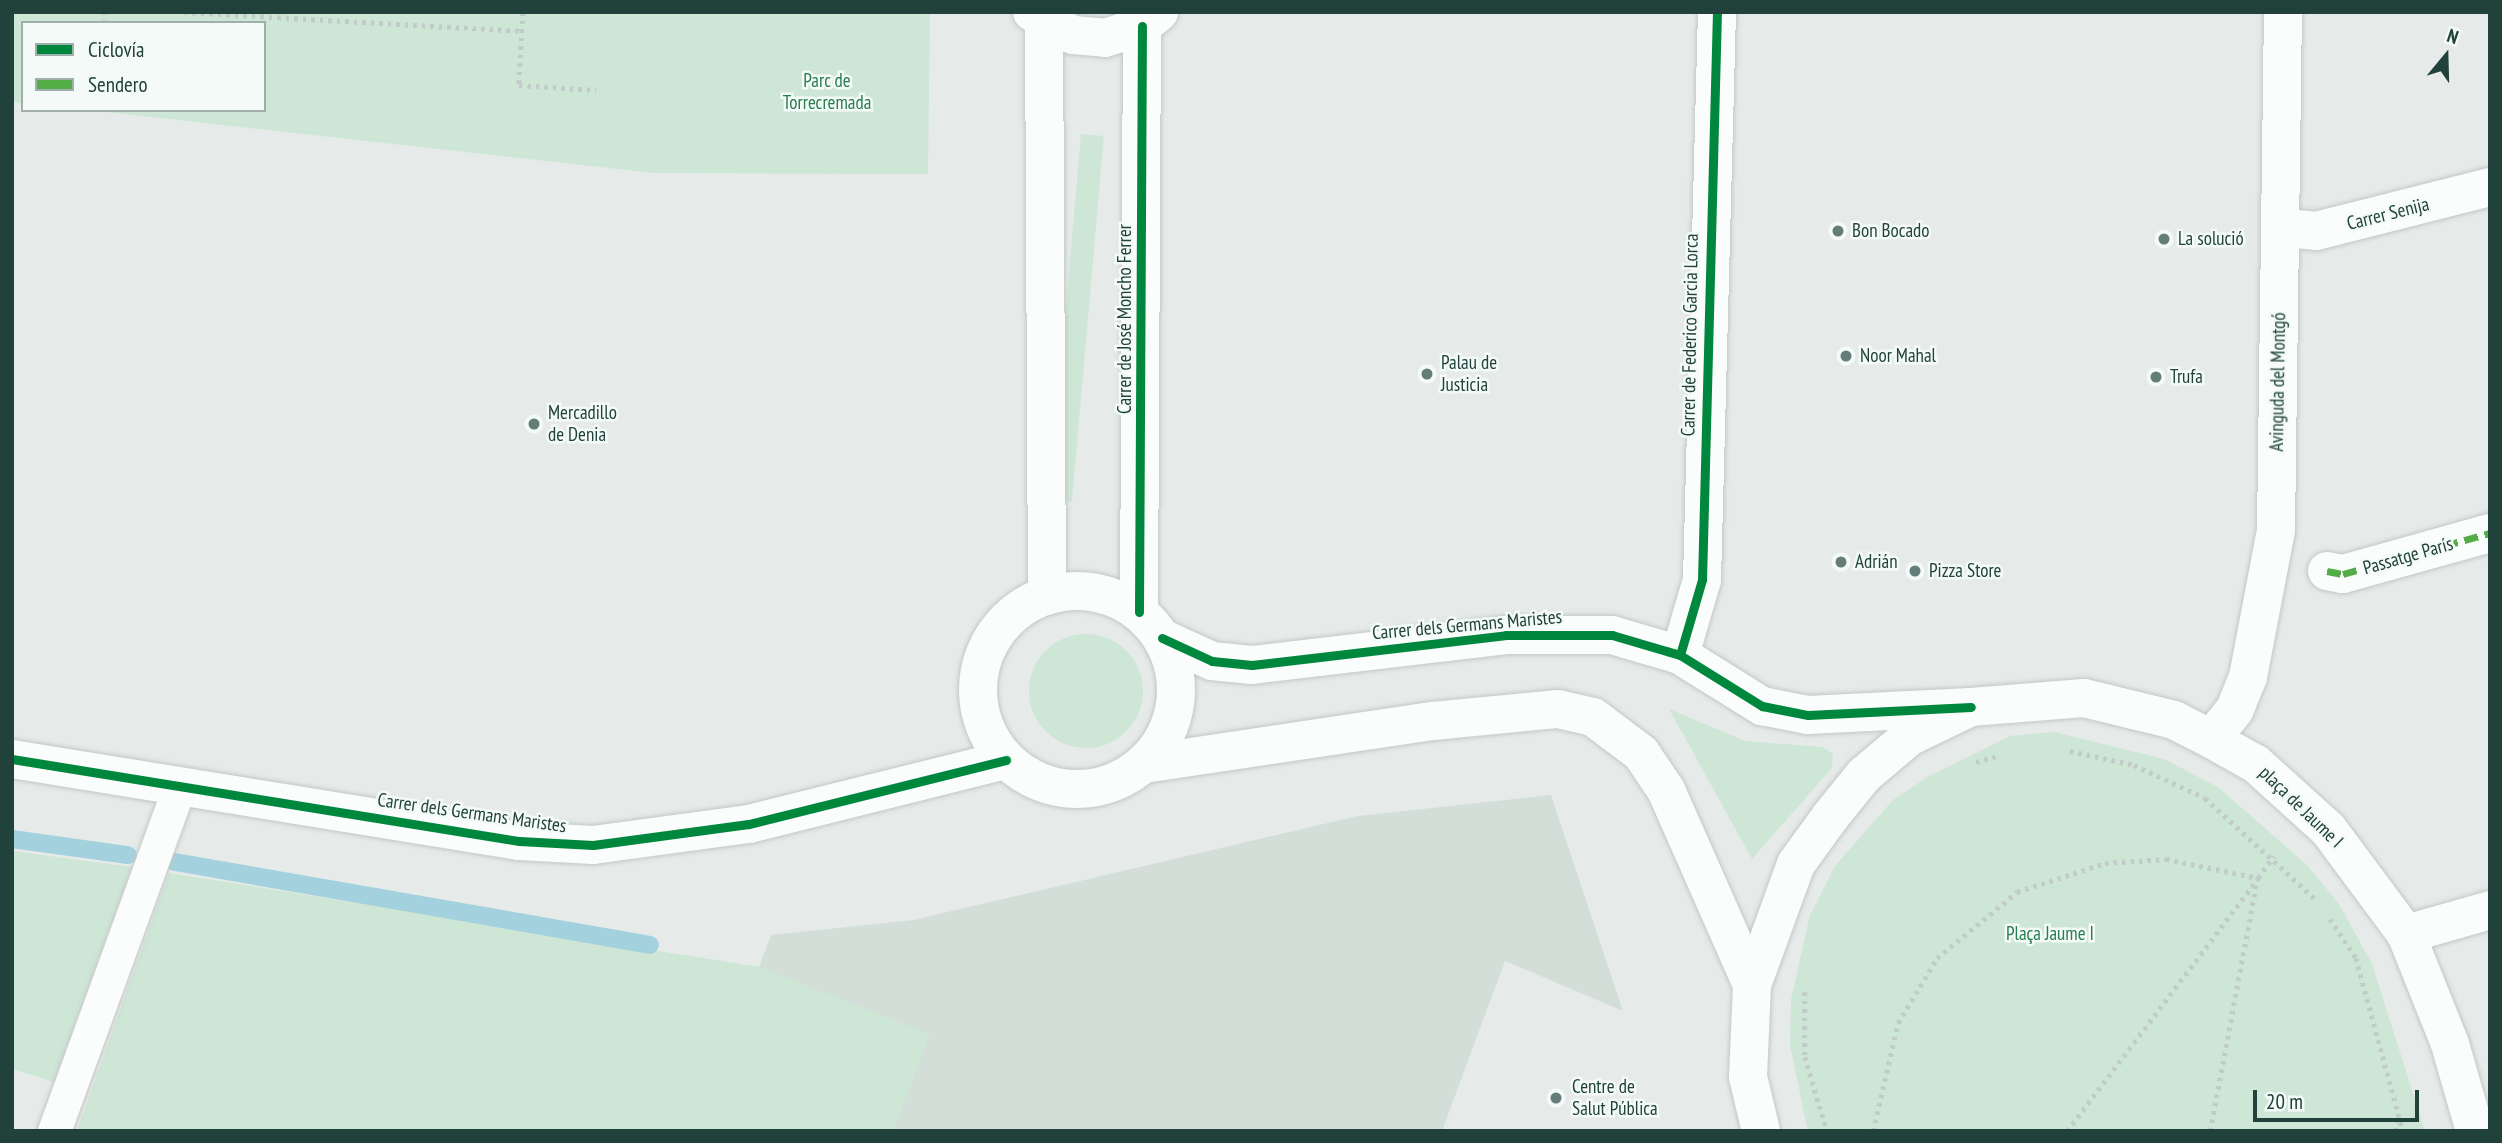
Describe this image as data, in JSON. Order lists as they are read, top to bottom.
{
  "streets": {
    "street": [
      "Carrer Senija",
      "Carrer de José Moncho Ferrer",
      "Carrer de Federico Garcia Lorca",
      "Avinguda del Montgó",
      "Passatge París",
      "Carrer dels Germans Maristes",
      "plaça de Jaume I"
    ]
  },
  "crossings": [
    ["Carrer Senija", "Avinguda del Montgó"],
    ["Carrer de José Moncho Ferrer", "Carrer dels Germans Maristes"],
    ["Carrer de Federico Garcia Lorca", "Carrer dels Germans Maristes"],
    ["Avinguda del Montgó", "plaça de Jaume I"],
    ["Carrer dels Germans Maristes", "plaça de Jaume I"]
  ],
  "parks": ["Parc de Torrecremada", "Plaça Jaume I"],
  "places": [
    "Bon Bocado",
    "La solució",
    "Noor Mahal",
    "Palau de Justicia",
    "Trufa",
    "Mercadillo de Denia",
    "Adrián",
    "Pizza Store",
    "Centre de Salut Pública"
  ],
  "legend": ["Ciclovía", "Sendero"],
  "scale_bar": "20 m",
  "north": "top"
}
